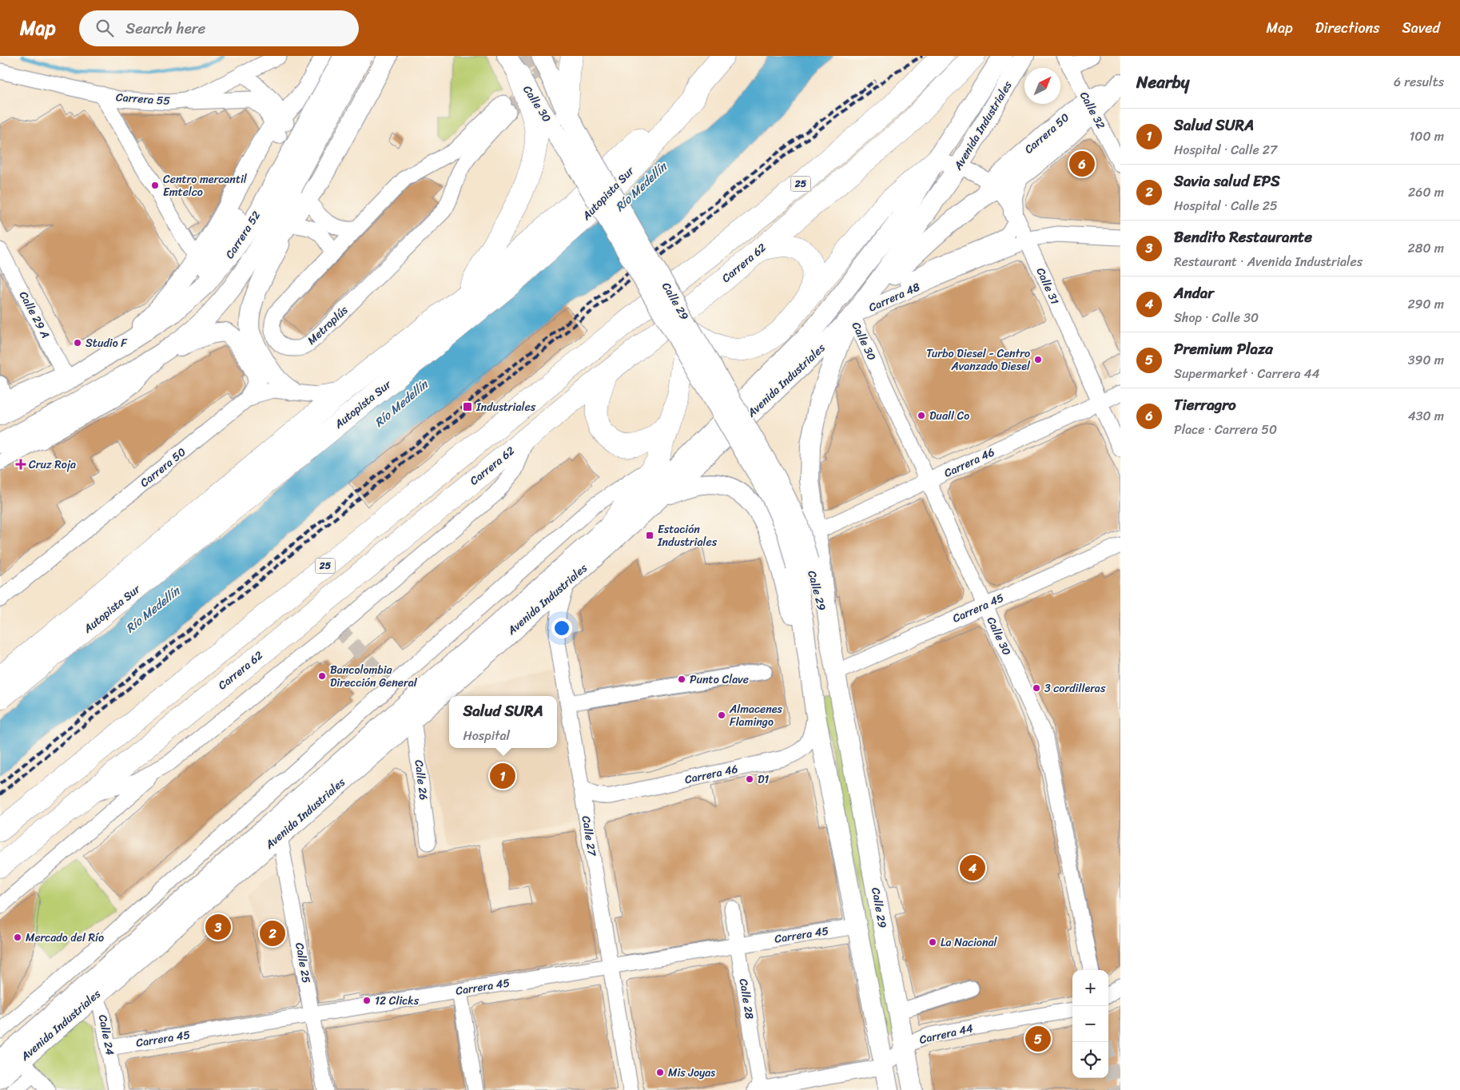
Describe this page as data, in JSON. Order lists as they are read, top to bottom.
{
  "streets": {
    "highway": ["25", "Autopista Sur", "Carrera 62"],
    "main road": [
      "Calle 30",
      "Avenida Industriales",
      "Carrera 50",
      "Carrera 52",
      "Calle 29"
    ],
    "street": [
      "Carrera 55",
      "Calle 32",
      "Calle 31",
      "Carrera 48",
      "Calle 29 A",
      "Metroplús",
      "Carrera 46",
      "Carrera 45",
      "Calle 26",
      "Calle 27",
      "Calle 25",
      "Calle 28",
      "Carrera 44",
      "Calle 24"
    ]
  },
  "crossings": [
    ["Calle 30", "Avenida Industriales"],
    ["Calle 30", "Carrera 50"],
    ["Calle 30", "Carrera 48"],
    ["Calle 30", "Calle 29"],
    ["Calle 30", "Carrera 46"],
    ["Calle 30", "Carrera 45"],
    ["Calle 32", "Carrera 50"],
    ["Avenida Industriales", "Carrera 50"],
    ["Avenida Industriales", "Calle 31"],
    ["Avenida Industriales", "Carrera 48"],
    ["Avenida Industriales", "Calle 26"],
    ["Avenida Industriales", "Calle 27"],
    ["Avenida Industriales", "Calle 25"],
    ["Avenida Industriales", "Calle 24"],
    ["Carrera 50", "Autopista Sur"],
    ["Carrera 50", "Calle 31"],
    ["Carrera 50", "Carrera 48"],
    ["Carrera 52", "Calle 29 A"],
    ["Calle 31", "Carrera 48"],
    ["Calle 31", "Carrera 46"],
    ["Calle 29", "Carrera 46"],
    ["Calle 29", "Carrera 45"],
    ["Calle 29", "Carrera 44"],
    ["Carrera 46", "Calle 27"],
    ["Carrera 45", "Calle 27"],
    ["Carrera 45", "Calle 25"],
    ["Carrera 45", "Calle 28"],
    ["Carrera 45", "Calle 24"],
    ["Calle 28", "Carrera 44"]
  ],
  "water": ["Río Medellín"],
  "places": {
    "other": [
      "Centro mercantil Emtelco",
      "Studio F",
      "Turbo Diesel - Centro Avanzado Diesel",
      "Duall Co",
      "Bancolombia Dirección General",
      "Punto Clave",
      "3 cordilleras",
      "Almacenes Flamingo",
      "D1",
      "Mercado del Río",
      "La Nacional",
      "12 Clicks",
      "Mis Joyas"
    ],
    "transit": ["Industriales", "Estación Industriales"],
    "health": ["Cruz Roja"]
  },
  "north": "top right",
  "page": {
    "header": "Map",
    "search": "Search here",
    "nav": ["Map", "Directions", "Saved"],
    "heading": ["Nearby", "6 results"],
    "list": [
      {
        "mark": "1",
        "name": "Salud SURA",
        "note": "Hospital · Calle 27",
        "value": "100 m"
      },
      {
        "mark": "2",
        "name": "Savia salud EPS",
        "note": "Hospital · Calle 25",
        "value": "260 m"
      },
      {
        "mark": "3",
        "name": "Bendito Restaurante",
        "note": "Restaurant · Avenida Industriales",
        "value": "280 m"
      },
      {
        "mark": "4",
        "name": "Andar",
        "note": "Shop · Calle 30",
        "value": "290 m"
      },
      {
        "mark": "5",
        "name": "Premium Plaza",
        "note": "Supermarket · Carrera 44",
        "value": "390 m"
      },
      {
        "mark": "6",
        "name": "Tierragro",
        "note": "Place · Carrera 50",
        "value": "430 m"
      }
    ],
    "pins": [
      "6",
      "1",
      "4",
      "3",
      "2",
      "5"
    ],
    "popup": ["Salud SURA", "Hospital"],
    "map_buttons": ["+", "−"]
  }
}
